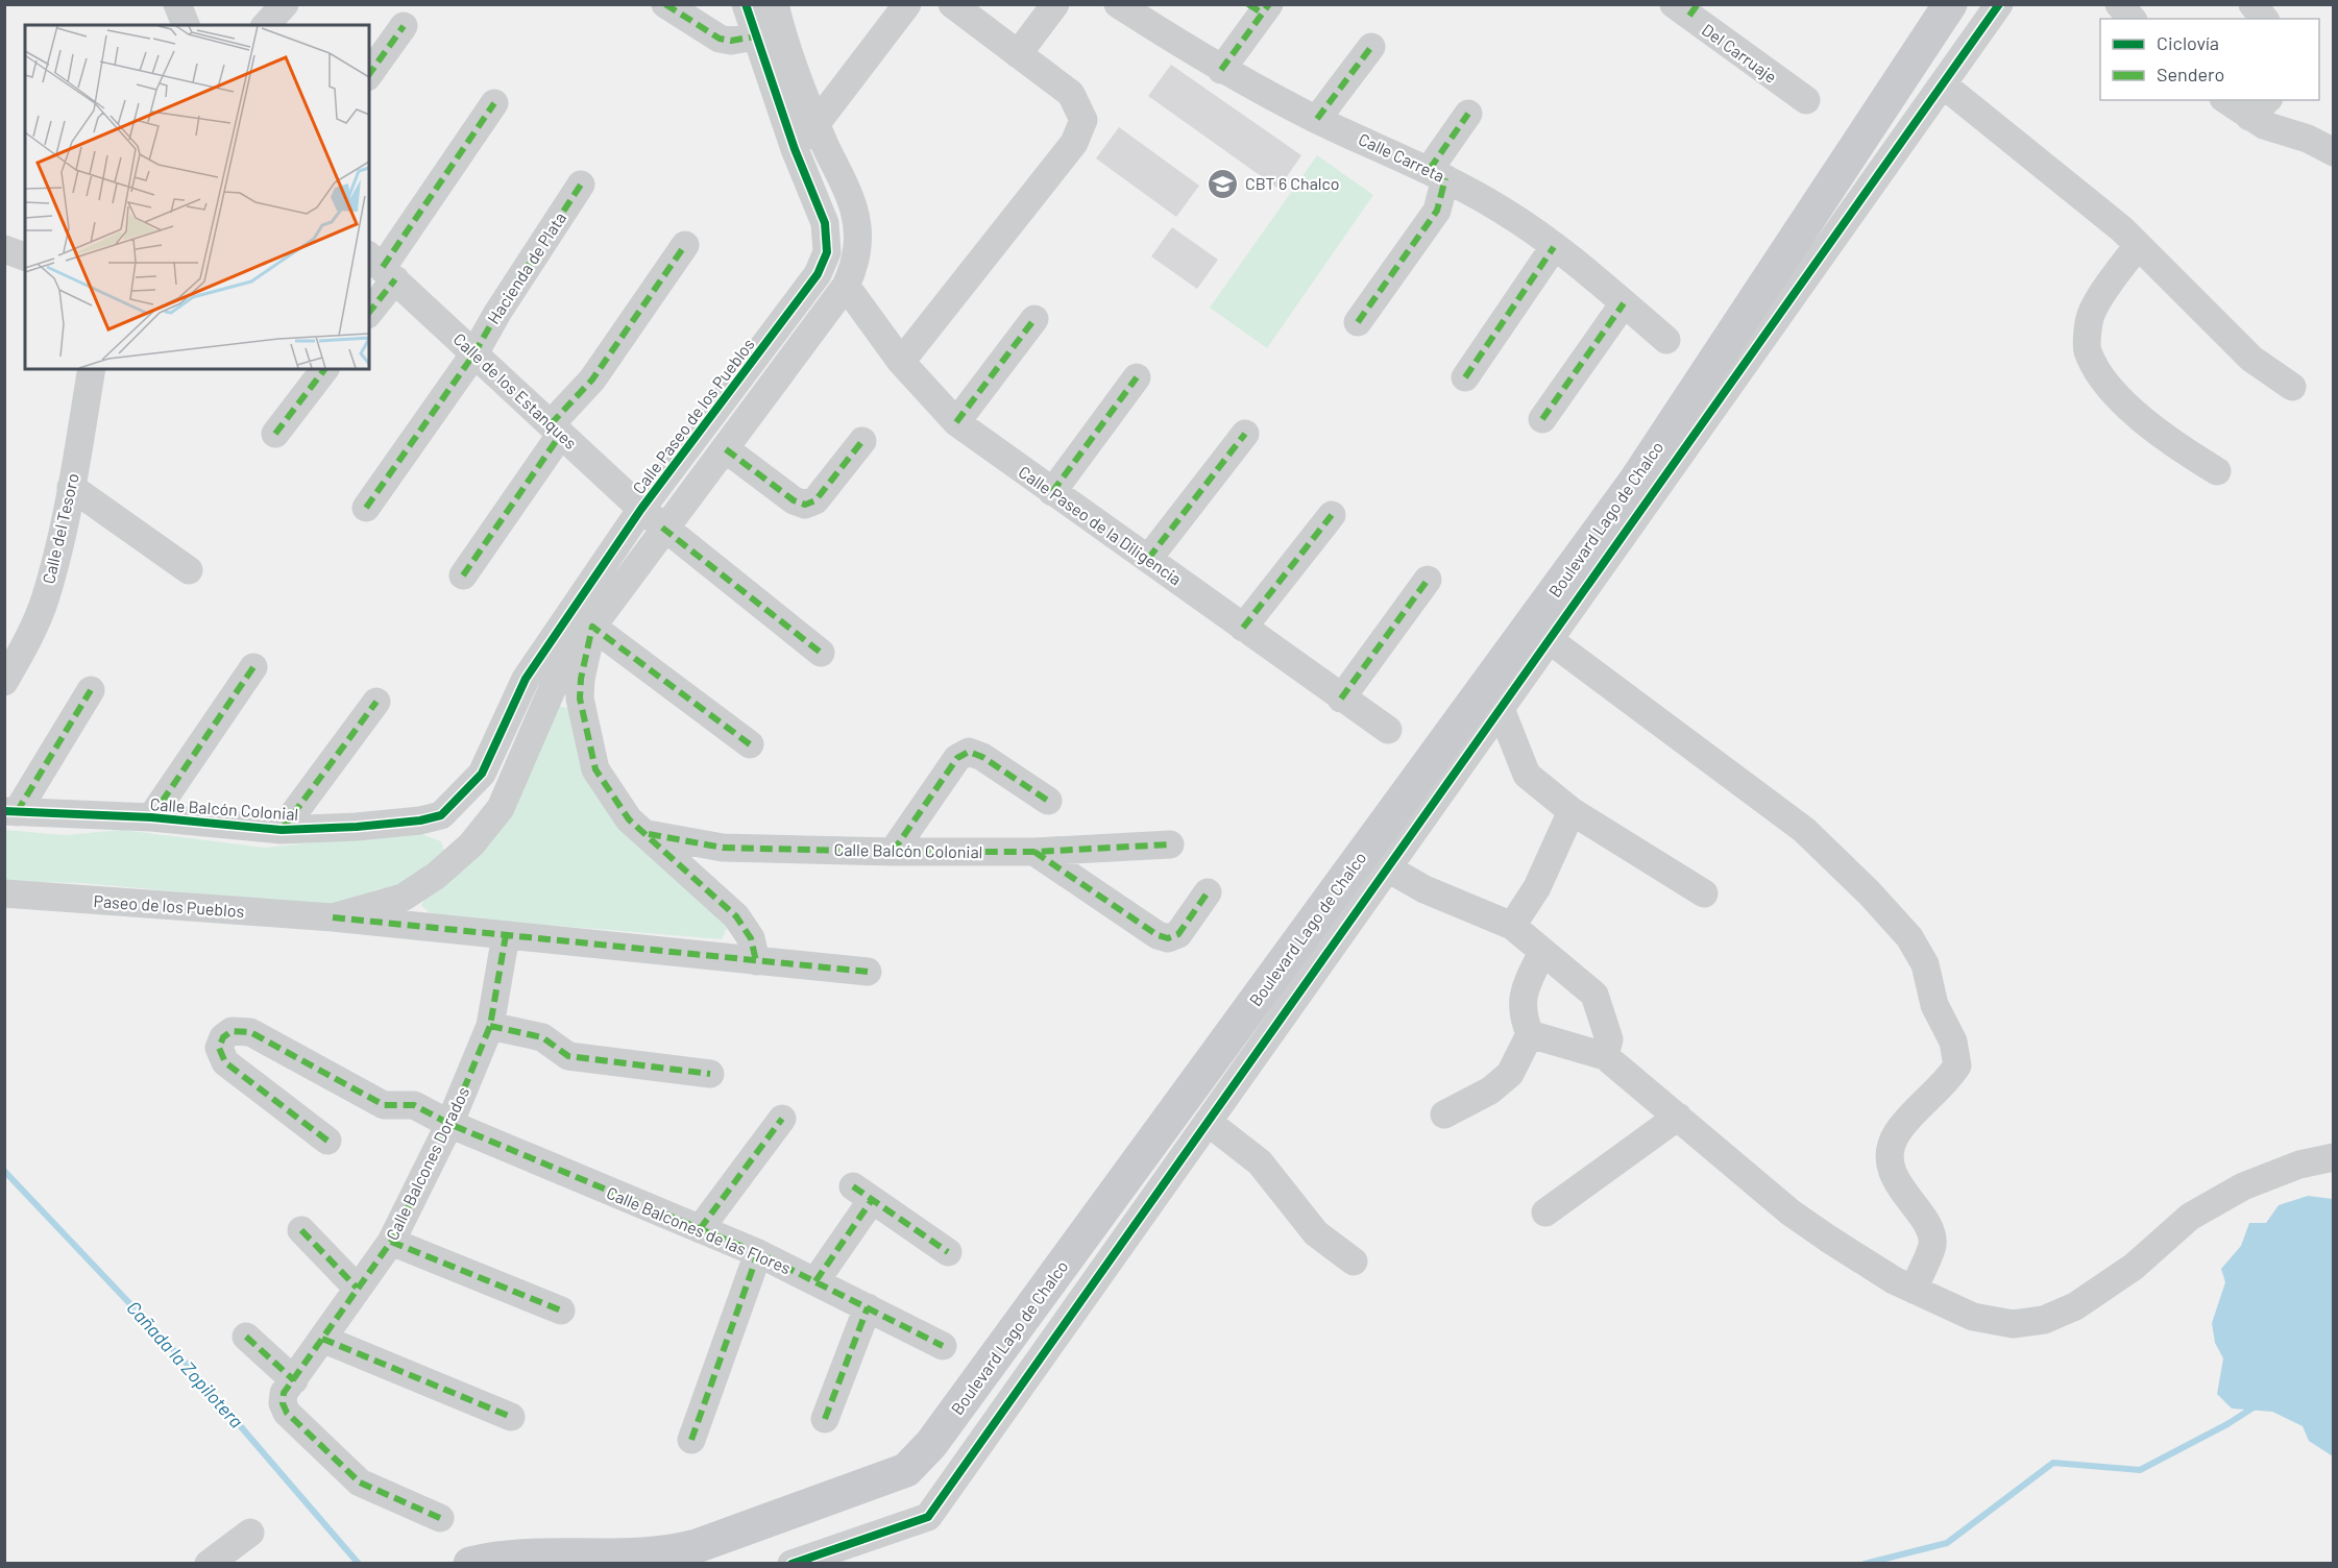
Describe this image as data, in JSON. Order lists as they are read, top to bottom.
{
  "streets": {
    "main road": ["Boulevard Lago de Chalco"],
    "street": [
      "Del Carruaje",
      "Calle Carreta",
      "Hacienda de Plata",
      "Calle de los Estanques",
      "Calle Paseo de los Pueblos",
      "Calle Paseo de la Diligencia",
      "Calle del Tesoro",
      "Calle Balcón Colonial",
      "Paseo de los Pueblos",
      "Calle Balcones Dorados",
      "Calle Balcones de las Flores"
    ]
  },
  "crossings": [
    ["Hacienda de Plata", "Calle de los Estanques"],
    ["Calle de los Estanques", "Calle Paseo de los Pueblos"],
    ["Calle Paseo de los Pueblos", "Calle Balcón Colonial"],
    ["Calle Balcones Dorados", "Calle Balcones de las Flores"]
  ],
  "water": ["Cañada la Zopilotera"],
  "places": {
    "school or university": ["CBT 6 Chalco"]
  },
  "legend": ["Ciclovía", "Sendero"]
}
